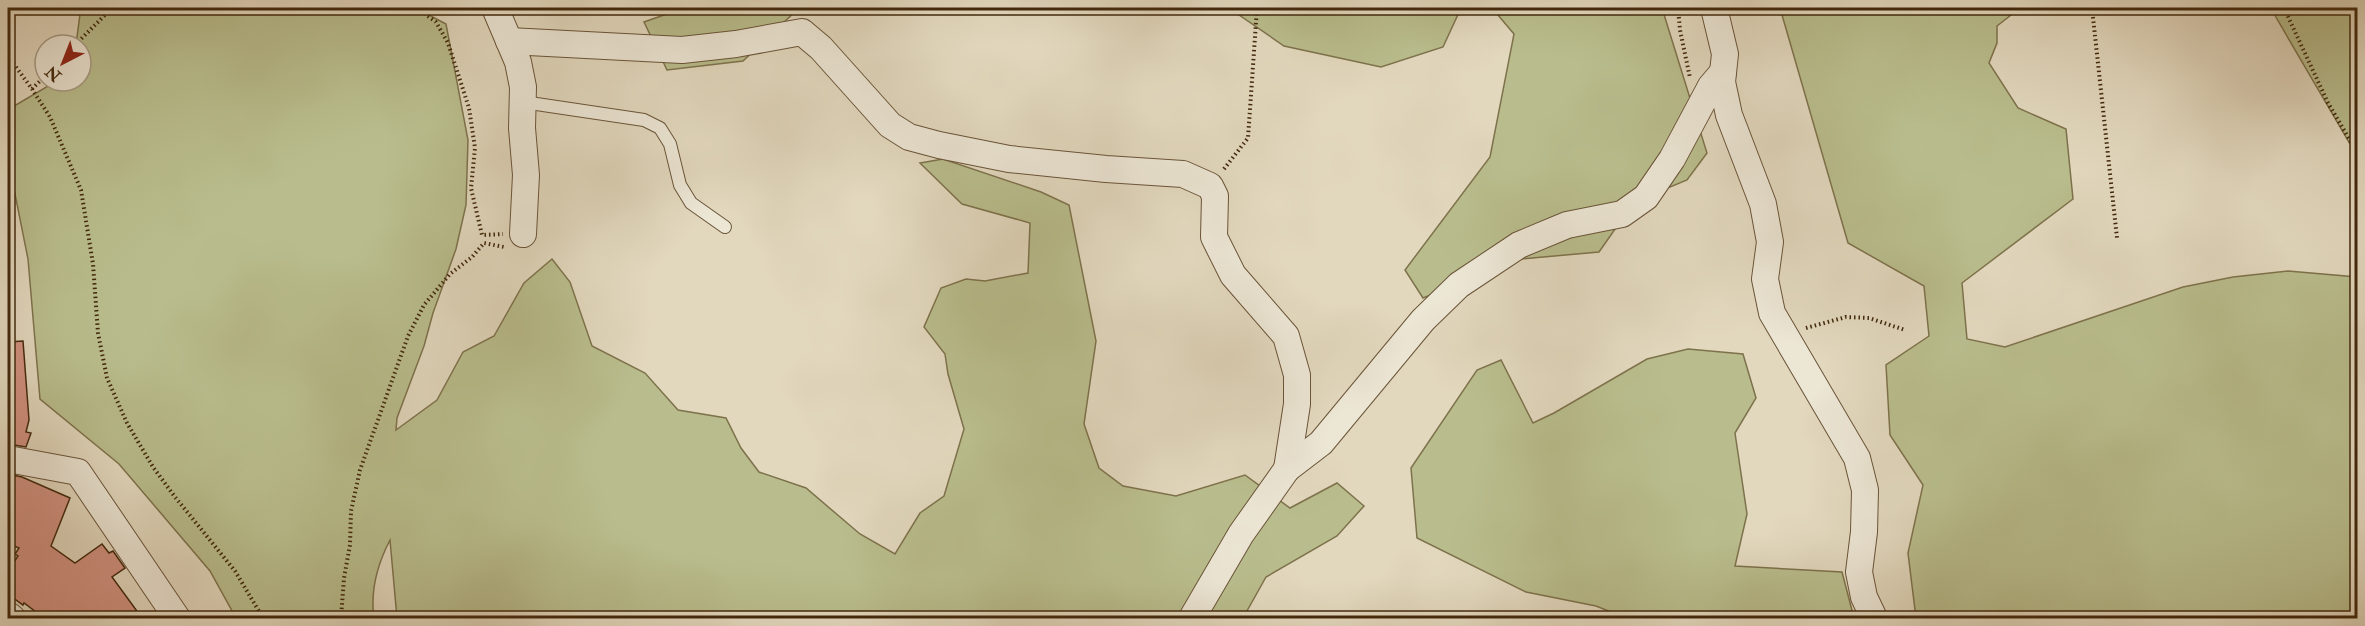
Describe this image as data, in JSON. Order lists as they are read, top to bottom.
{
  "north": "bottom left"
}
